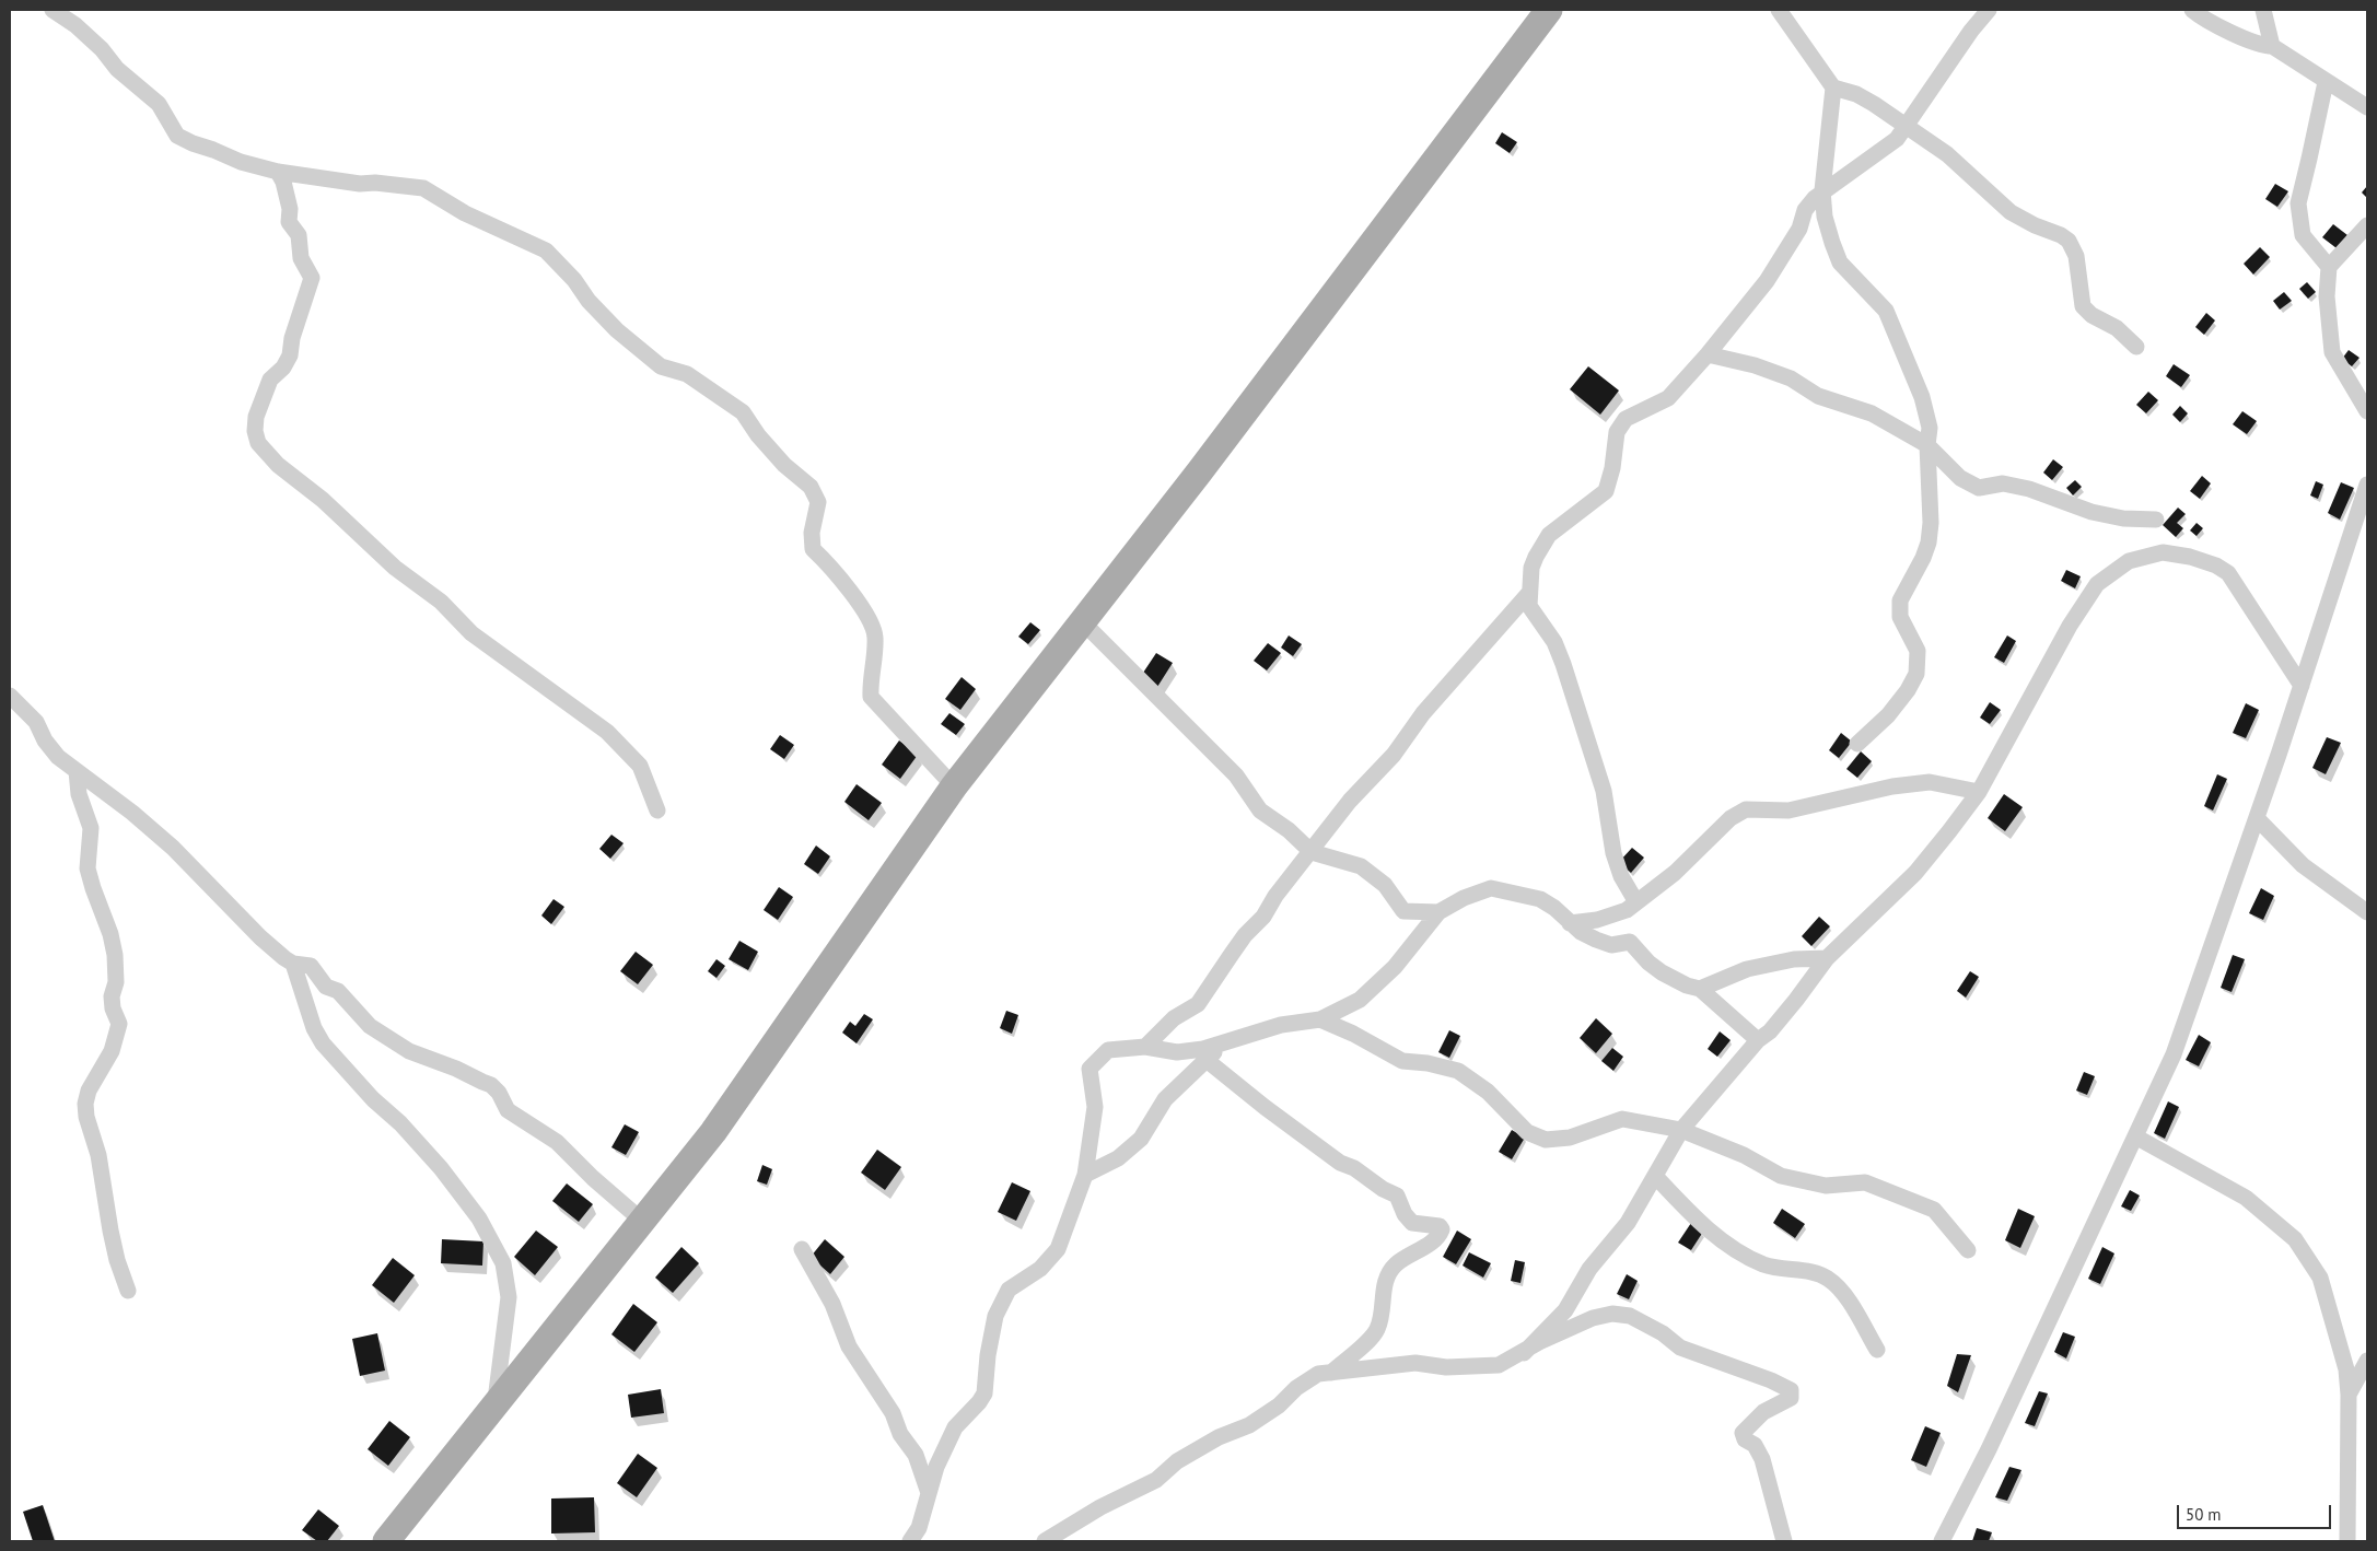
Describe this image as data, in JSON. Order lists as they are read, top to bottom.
{
  "scale_bar": "50 m"
}
